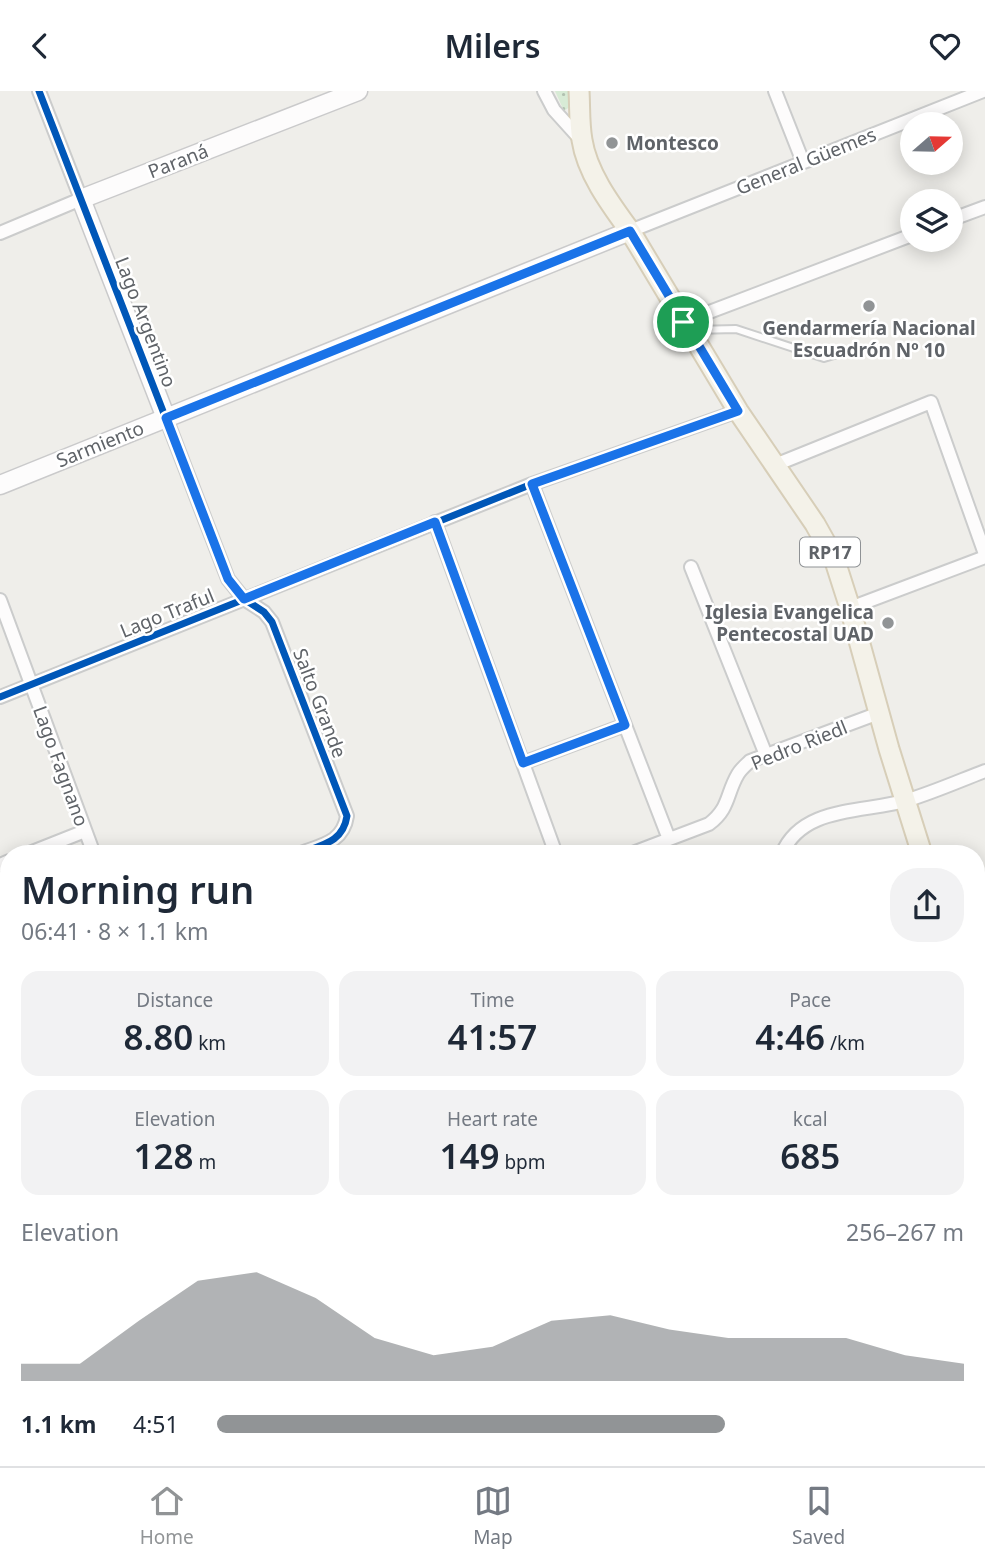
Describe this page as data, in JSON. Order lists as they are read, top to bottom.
{
  "streets": {
    "main road": [
      "Paraná",
      "Lago Argentino",
      "Sarmiento",
      "RP17"
    ],
    "street": [
      "General Güemes",
      "Lago Traful",
      "Salto Grande",
      "Pedro Riedl",
      "Lago Fagnano"
    ]
  },
  "crossings": [
    ["Paraná", "Lago Argentino"],
    ["General Güemes", "Sarmiento"],
    ["General Güemes", "RP17"],
    ["Lago Argentino", "Sarmiento"],
    ["Lago Argentino", "Lago Traful"],
    ["Lago Argentino", "Salto Grande"],
    ["Sarmiento", "RP17"],
    ["RP17", "Lago Traful"],
    ["RP17", "Pedro Riedl"],
    ["Lago Traful", "Salto Grande"],
    ["Lago Traful", "Lago Fagnano"]
  ],
  "places": ["Montesco", "Gendarmería Nacional Escuadrón Nº 10", "Iglesia Evangelica Pentecostal UAD"],
  "north": "right",
  "page": {
    "header": "Milers",
    "heading": ["Morning run", "06:41 · 8 × 1.1 km"],
    "stats": [
      ["Distance", "8.80 km"],
      ["Time", "41:57"],
      ["Pace", "4:46 /km"],
      ["Elevation", "128 m"],
      ["Heart rate", "149 bpm"],
      ["kcal", "685"]
    ],
    "chart": ["Elevation", "256–267 m"],
    "list": [
      {
        "name": "1.1 km",
        "note": "4:51"
      }
    ],
    "tabs": ["Home", "Map", "Saved"]
  }
}
